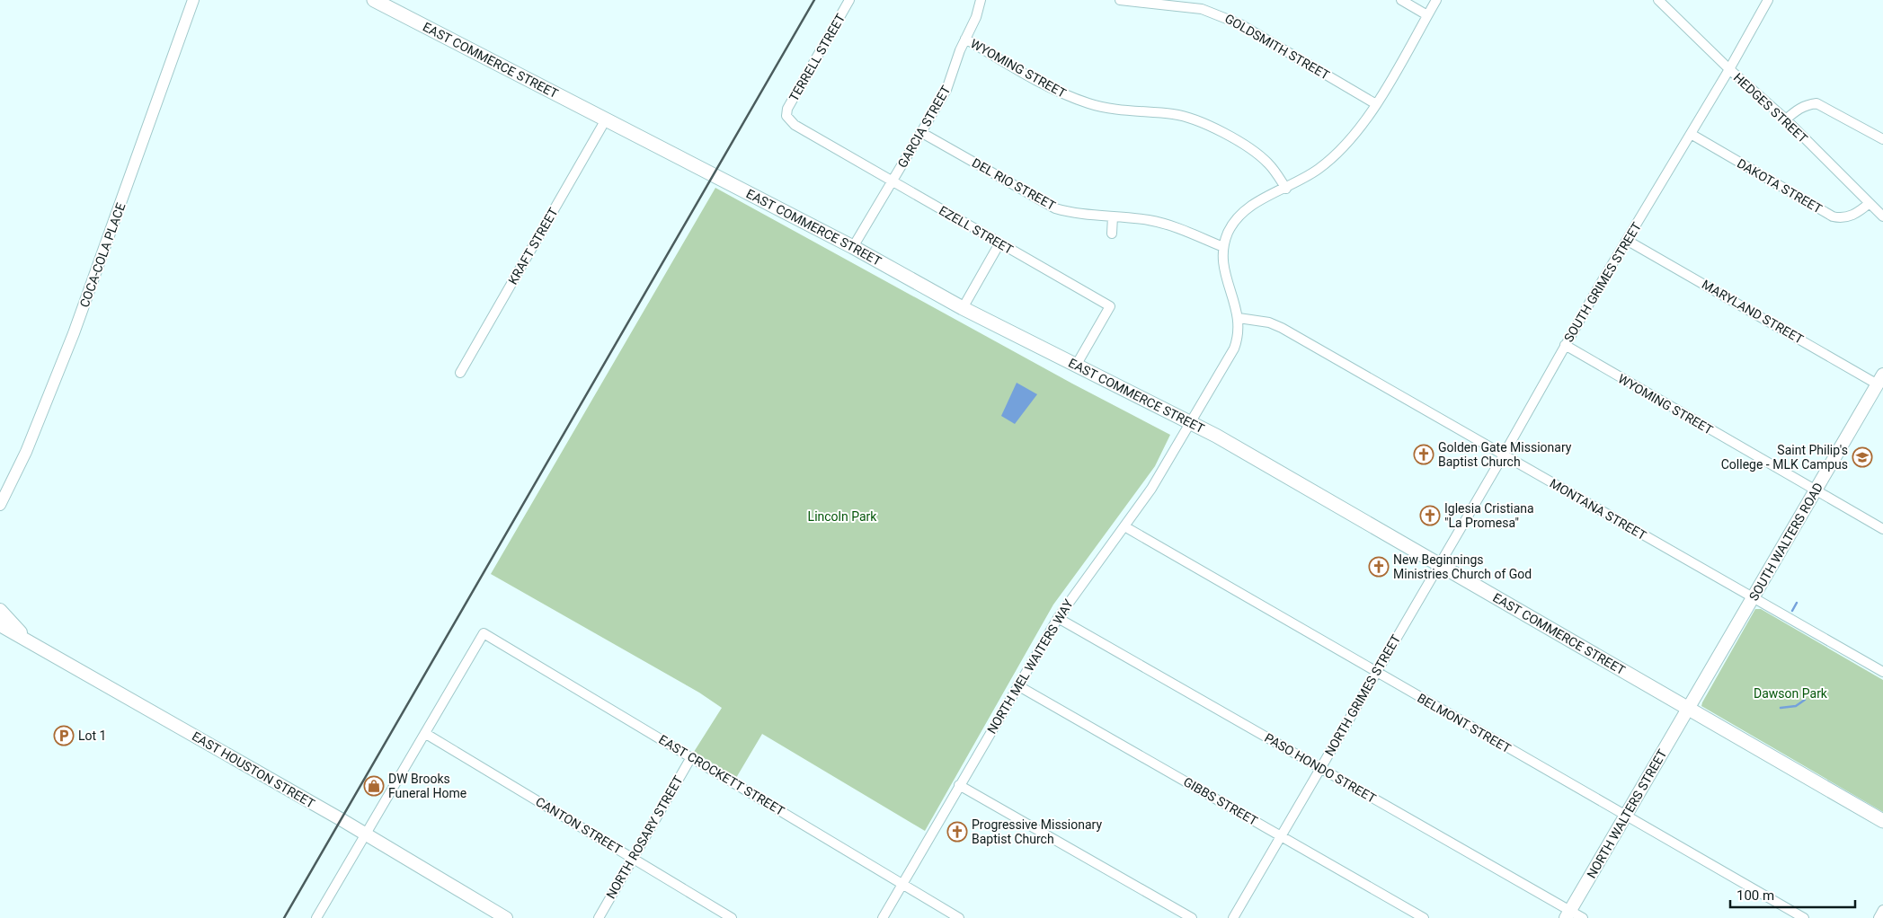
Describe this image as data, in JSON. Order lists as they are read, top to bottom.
{
  "streets": {
    "main road": [
      "EAST COMMERCE STREET",
      "SOUTH WALTERS ROAD",
      "EAST HOUSTON STREET",
      "NORTH WALTERS STREET"
    ],
    "street": [
      "GOLDSMITH STREET",
      "TERRELL STREET",
      "WYOMING STREET",
      "HEDGES STREET",
      "GARCIA STREET",
      "DEL RIO STREET",
      "DAKOTA STREET",
      "EZELL STREET",
      "KRAFT STREET",
      "COCA-COLA PLACE",
      "SOUTH GRIMES STREET",
      "MARYLAND STREET",
      "MONTANA STREET",
      "NORTH MEL WAITERS WAY",
      "NORTH GRIMES STREET",
      "BELMONT STREET",
      "PASO HONDO STREET",
      "EAST CROCKETT STREET",
      "GIBBS STREET",
      "CANTON STREET",
      "NORTH ROSARY STREET"
    ]
  },
  "crossings": [
    ["TERRELL STREET", "EZELL STREET"],
    ["EAST COMMERCE STREET", "GARCIA STREET"],
    ["EAST COMMERCE STREET", "EZELL STREET"],
    ["EAST COMMERCE STREET", "KRAFT STREET"],
    ["EAST COMMERCE STREET", "SOUTH GRIMES STREET"],
    ["EAST COMMERCE STREET", "SOUTH WALTERS ROAD"],
    ["EAST COMMERCE STREET", "NORTH MEL WAITERS WAY"],
    ["EAST COMMERCE STREET", "NORTH GRIMES STREET"],
    ["EAST COMMERCE STREET", "NORTH WALTERS STREET"],
    ["WYOMING STREET", "GARCIA STREET"],
    ["WYOMING STREET", "SOUTH GRIMES STREET"],
    ["WYOMING STREET", "SOUTH WALTERS ROAD"],
    ["HEDGES STREET", "DAKOTA STREET"],
    ["HEDGES STREET", "SOUTH GRIMES STREET"],
    ["GARCIA STREET", "DEL RIO STREET"],
    ["GARCIA STREET", "EZELL STREET"],
    ["DAKOTA STREET", "SOUTH GRIMES STREET"],
    ["SOUTH GRIMES STREET", "MARYLAND STREET"],
    ["SOUTH GRIMES STREET", "MONTANA STREET"],
    ["SOUTH GRIMES STREET", "NORTH GRIMES STREET"],
    ["MARYLAND STREET", "SOUTH WALTERS ROAD"],
    ["MONTANA STREET", "SOUTH WALTERS ROAD"],
    ["MONTANA STREET", "NORTH MEL WAITERS WAY"],
    ["SOUTH WALTERS ROAD", "NORTH WALTERS STREET"],
    ["NORTH MEL WAITERS WAY", "BELMONT STREET"],
    ["NORTH MEL WAITERS WAY", "PASO HONDO STREET"],
    ["NORTH MEL WAITERS WAY", "EAST CROCKETT STREET"],
    ["NORTH MEL WAITERS WAY", "GIBBS STREET"],
    ["NORTH GRIMES STREET", "BELMONT STREET"],
    ["NORTH GRIMES STREET", "PASO HONDO STREET"],
    ["NORTH GRIMES STREET", "GIBBS STREET"],
    ["BELMONT STREET", "NORTH WALTERS STREET"],
    ["PASO HONDO STREET", "NORTH WALTERS STREET"],
    ["EAST CROCKETT STREET", "CANTON STREET"],
    ["EAST CROCKETT STREET", "NORTH ROSARY STREET"],
    ["CANTON STREET", "NORTH ROSARY STREET"]
  ],
  "parks": ["Lincoln Park", "Dawson Park"],
  "places": {
    "church": [
      "Golden Gate Missionary Baptist Church",
      "Iglesia Cristiana \"La Promesa\"",
      "New Beginnings Ministries Church of God",
      "Progressive Missionary Baptist Church"
    ],
    "school or university": ["Saint Philip's College - MLK Campus"],
    "parking": ["Lot 1"],
    "shop": ["DW Brooks Funeral Home"]
  },
  "scale_bar": "100 m"
}
